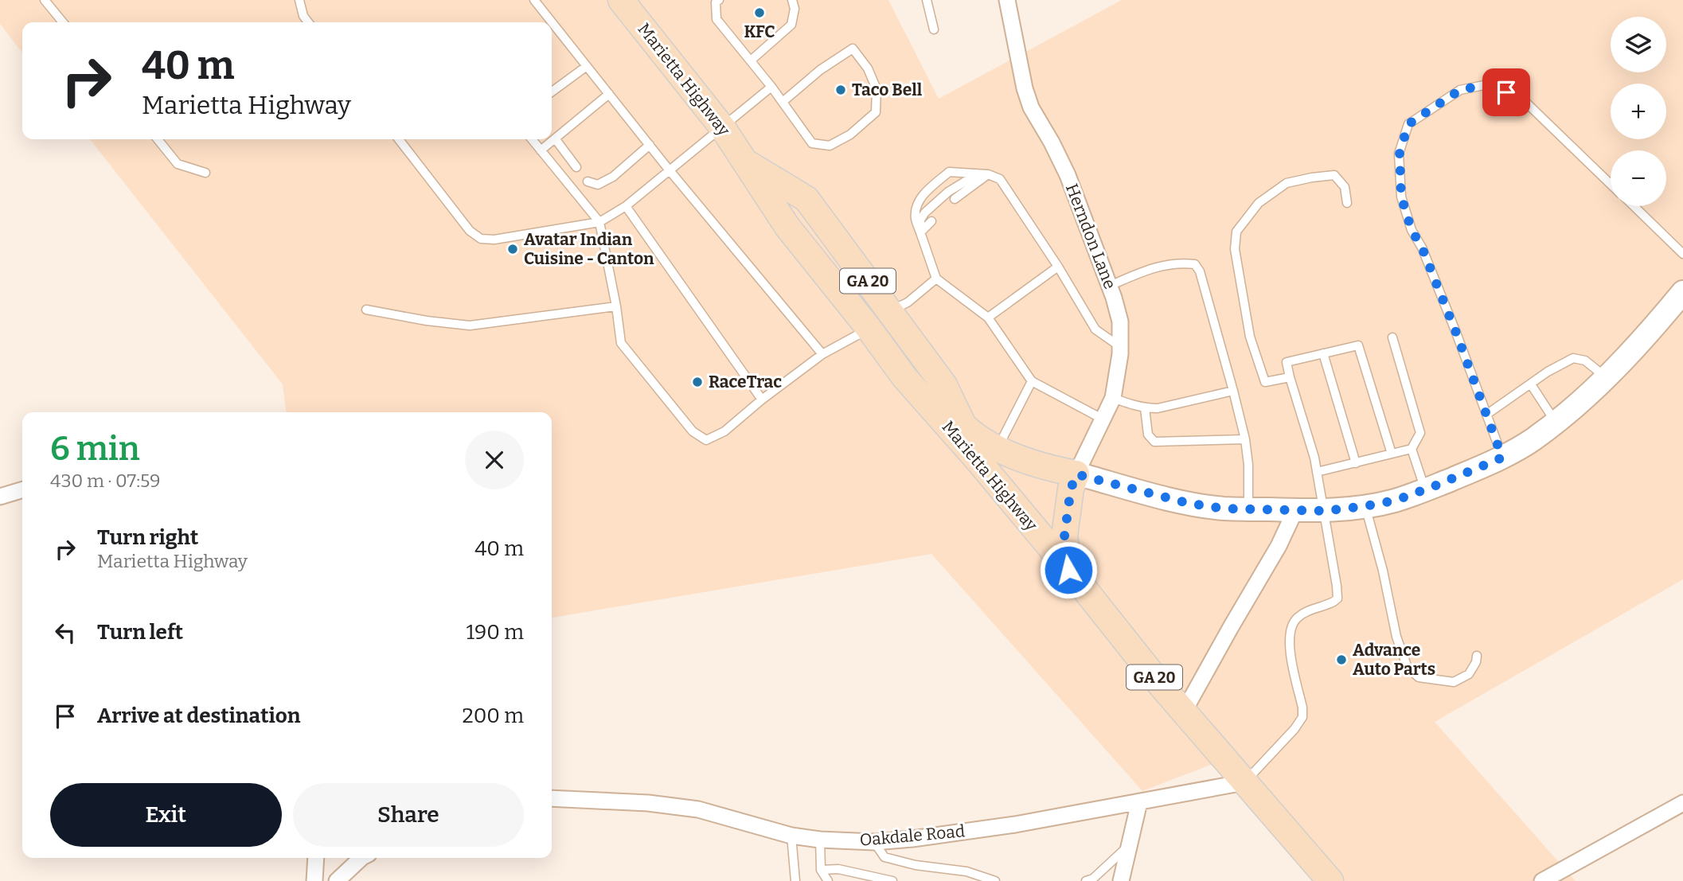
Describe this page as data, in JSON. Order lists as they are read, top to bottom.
{
  "streets": {
    "main road": ["Marietta Highway", "GA 20"],
    "street": ["Herndon Lane", "Oakdale Road"]
  },
  "crossings": [
    ["Marietta Highway", "Herndon Lane"],
    ["Marietta Highway", "GA 20"],
    ["Marietta Highway", "Oakdale Road"],
    ["GA 20", "Oakdale Road"]
  ],
  "places": [
    "KFC",
    "Taco Bell",
    "Avatar Indian Cuisine - Canton",
    "RaceTrac",
    "Advance Auto Parts"
  ],
  "page": {
    "map_buttons": ["+", "−"],
    "turn": ["40 m", "Marietta Highway"],
    "heading": ["6 min", "430 m · 07:59"],
    "list": [
      {
        "name": "Turn right",
        "note": "Marietta Highway",
        "value": "40 m"
      },
      {
        "name": "Turn left",
        "value": "190 m"
      },
      {
        "name": "Arrive at destination",
        "value": "200 m"
      }
    ],
    "buttons": ["Exit", "Share"]
  }
}
